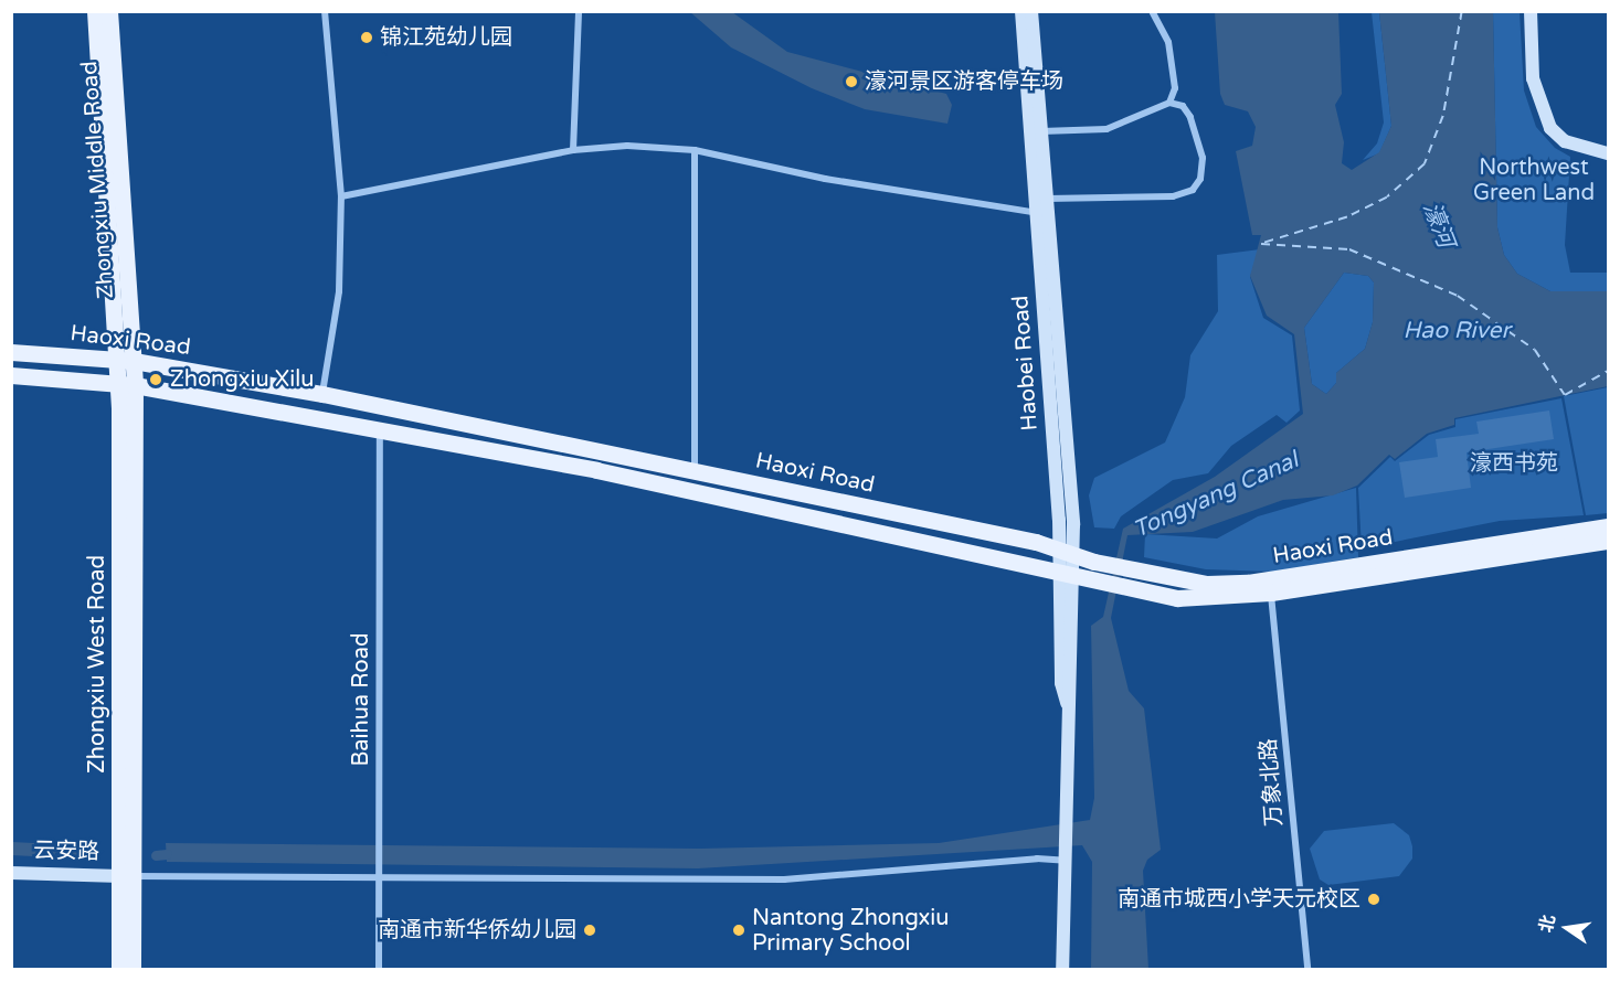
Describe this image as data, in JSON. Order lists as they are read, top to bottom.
{
  "streets": {
    "main road": ["Zhongxiu Middle Road", "Haoxi Road", "Zhongxiu West Road"],
    "street": [
      "Haobei Road",
      "Baihua Road",
      "万象北路",
      "云安路"
    ]
  },
  "crossings": [
    ["Zhongxiu Middle Road", "Haoxi Road"],
    ["Zhongxiu Middle Road", "Zhongxiu West Road"],
    ["Haoxi Road", "Haobei Road"],
    ["Haoxi Road", "Zhongxiu West Road"],
    ["Haoxi Road", "Baihua Road"],
    ["Haoxi Road", "万象北路"],
    ["Zhongxiu West Road", "云安路"]
  ],
  "water": ["濠河", "Hao River", "Tongyang Canal"],
  "parks": ["Northwest Green Land", "濠西书苑"],
  "places": [
    "锦江苑幼儿园",
    "濠河景区游客停车场",
    "Zhongxiu Xilu",
    "南通市城西小学天元校区",
    "南通市新华侨幼儿园",
    "Nantong Zhongxiu Primary School"
  ],
  "north": "left"
}
